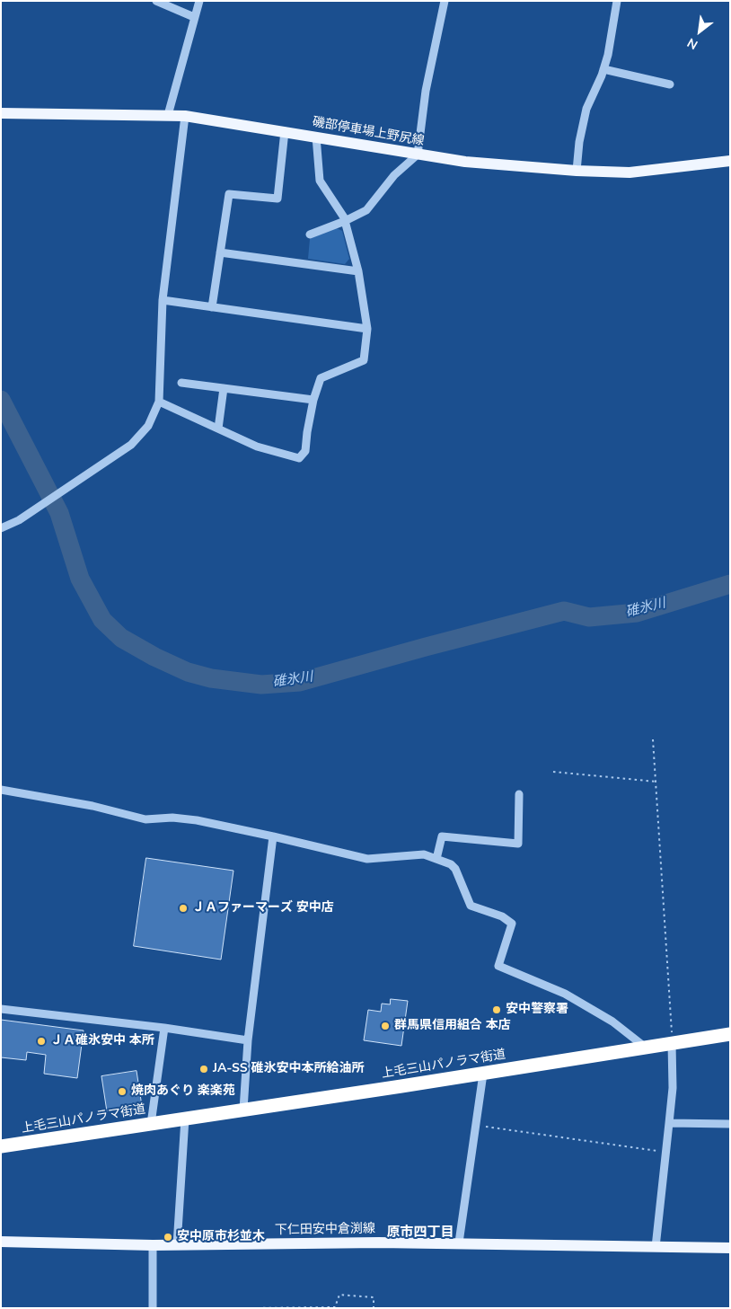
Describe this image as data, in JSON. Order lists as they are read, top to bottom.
{
  "streets": {
    "highway": ["上毛三山パノラマ街道"],
    "main road": ["磯部停車場上野尻線", "下仁田安中倉渕線"]
  },
  "districts": ["原市四丁目"],
  "water": ["碓氷川"],
  "places": [
    "ＪＡファーマーズ 安中店",
    "安中警察署",
    "群馬県信用組合 本店",
    "ＪＡ碓氷安中 本所",
    "JA-SS 碓氷安中本所給油所",
    "焼肉あぐり 楽楽苑",
    "安中原市杉並木"
  ],
  "north": "bottom left"
}
